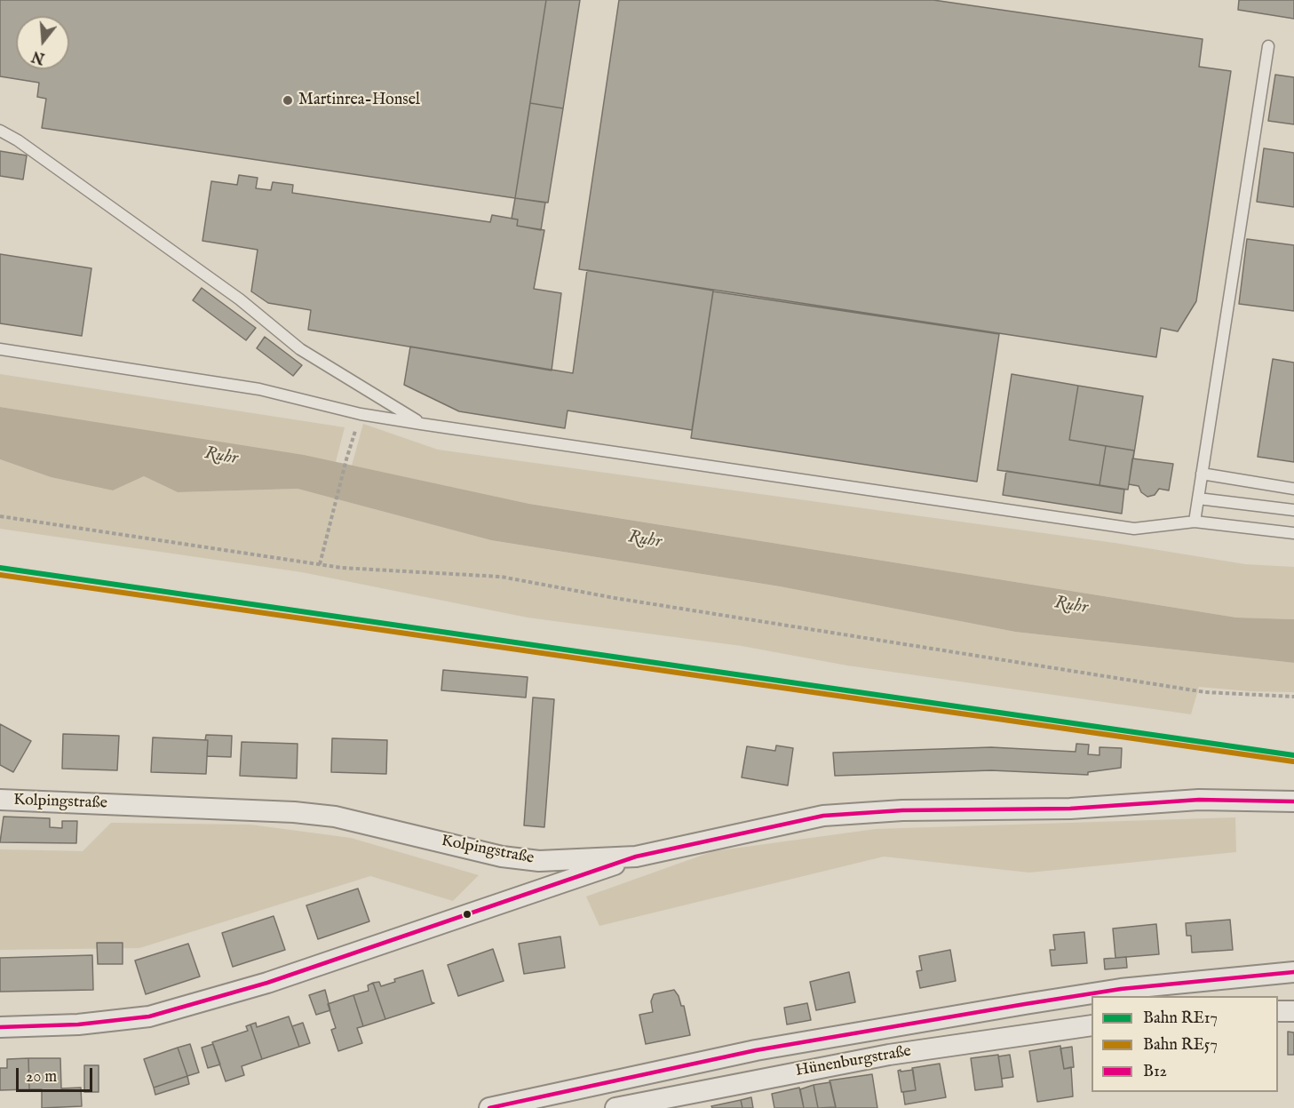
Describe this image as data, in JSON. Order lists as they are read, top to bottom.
{
  "streets": {
    "street": ["Kolpingstraße", "Hünenburgstraße"]
  },
  "water": ["Ruhr"],
  "places": ["Martinrea-Honsel"],
  "lines": ["rail line RE17", "rail line RE57", "transit line B12"],
  "legend": ["Bahn RE17", "Bahn RE57", "B12"],
  "scale_bar": "20 m",
  "north": "bottom"
}
